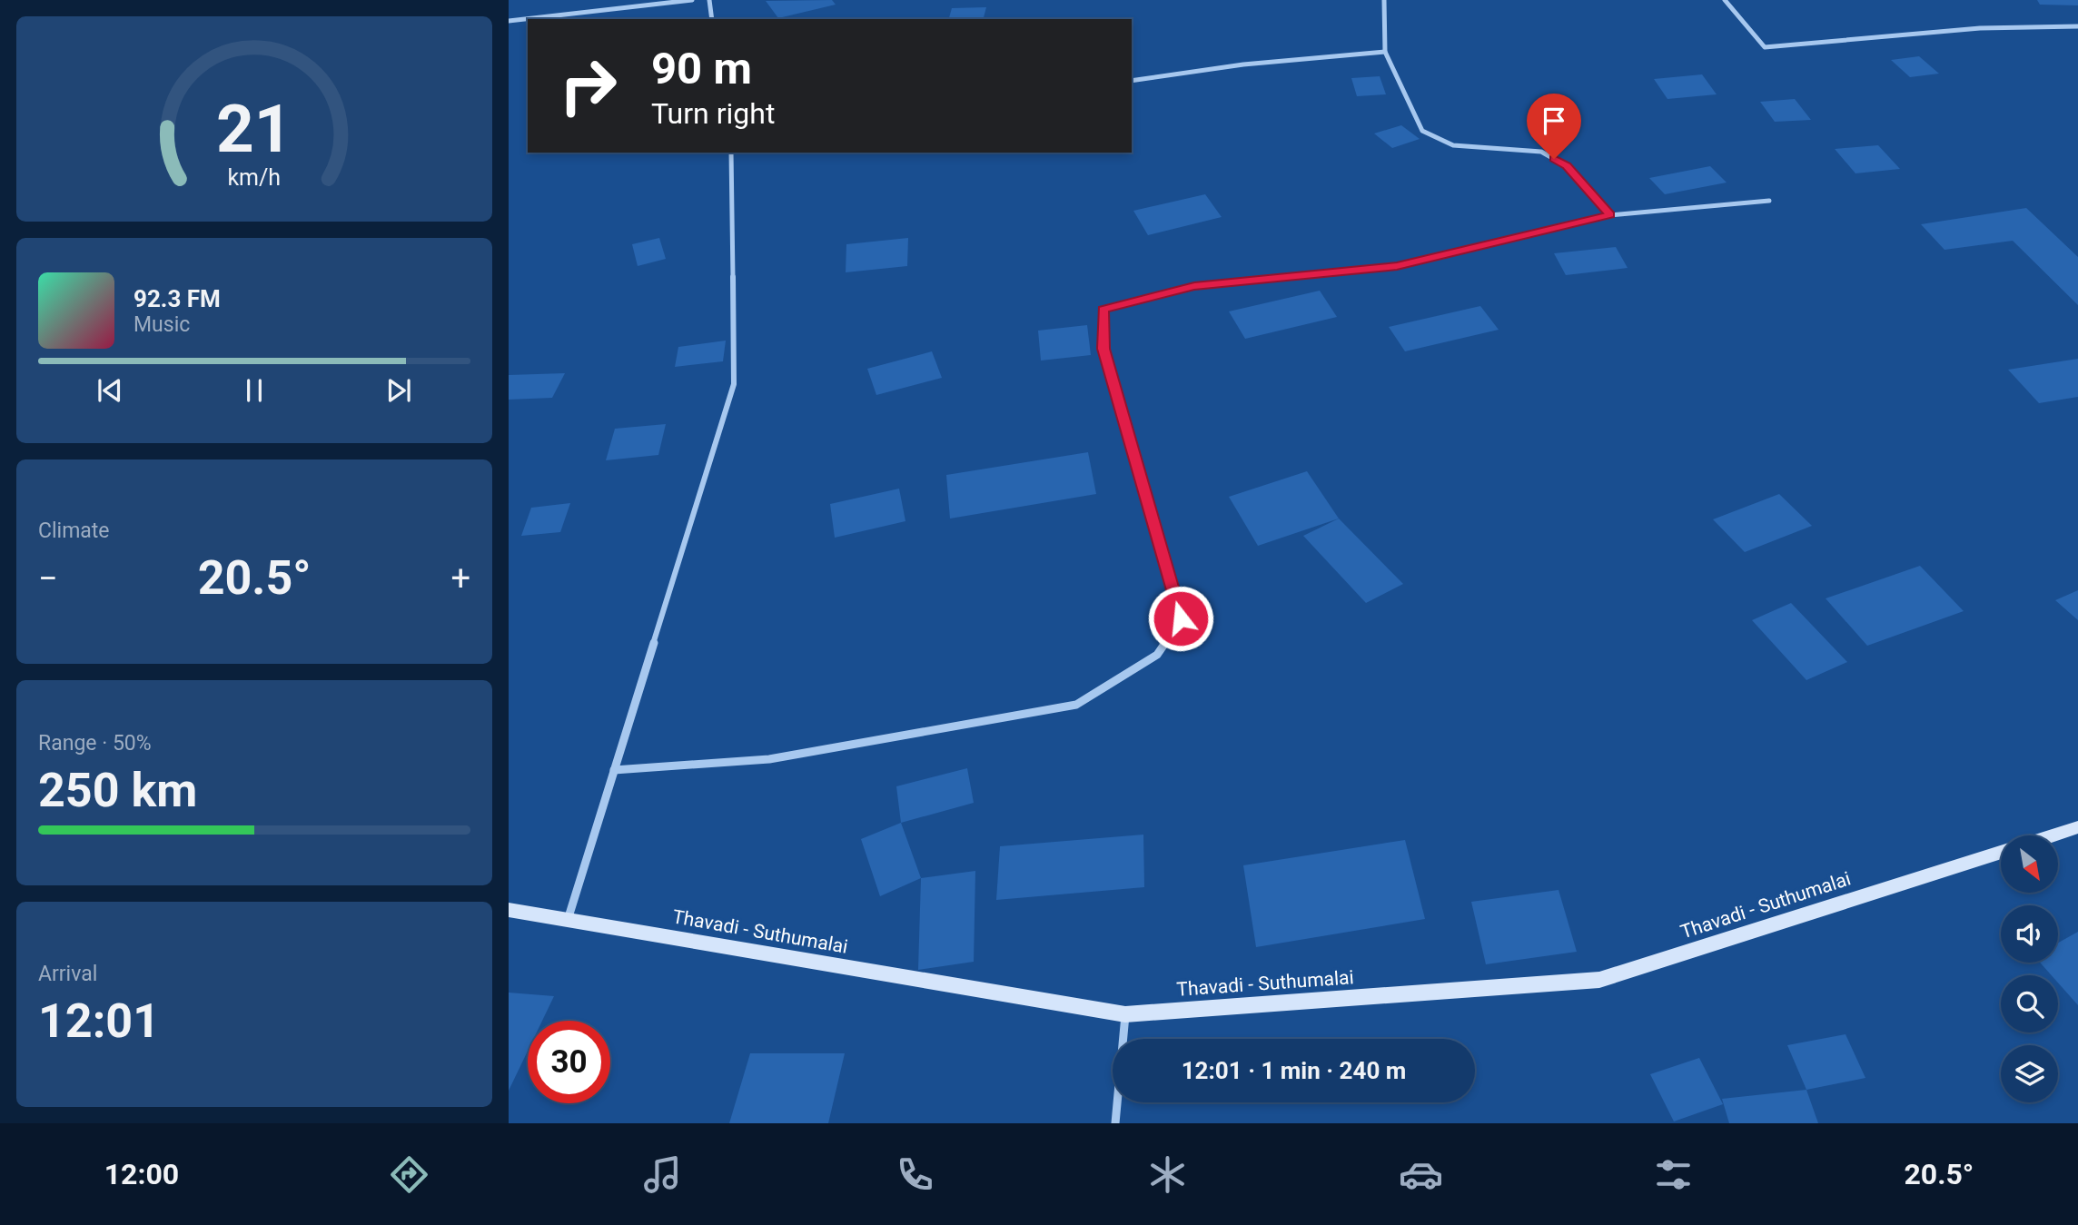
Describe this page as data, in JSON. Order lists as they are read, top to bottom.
{
  "streets": {
    "main road": ["Thavadi - Suthumalai"]
  },
  "north": "bottom right",
  "page": {
    "turn": ["90 m", "Turn right"],
    "song": ["92.3 FM", "Music"],
    "tile": [
      "Climate",
      ["Range · 50%", "250 km"],
      ["Arrival", "12:01"]
    ],
    "heat": ["−", "20.5°", "+"],
    "limit": "30",
    "trip": "12:01 · 1 min · 240 m",
    "tabs": ["12:00", "20.5°"],
    "gauge": ["21", "km/h"]
  }
}
